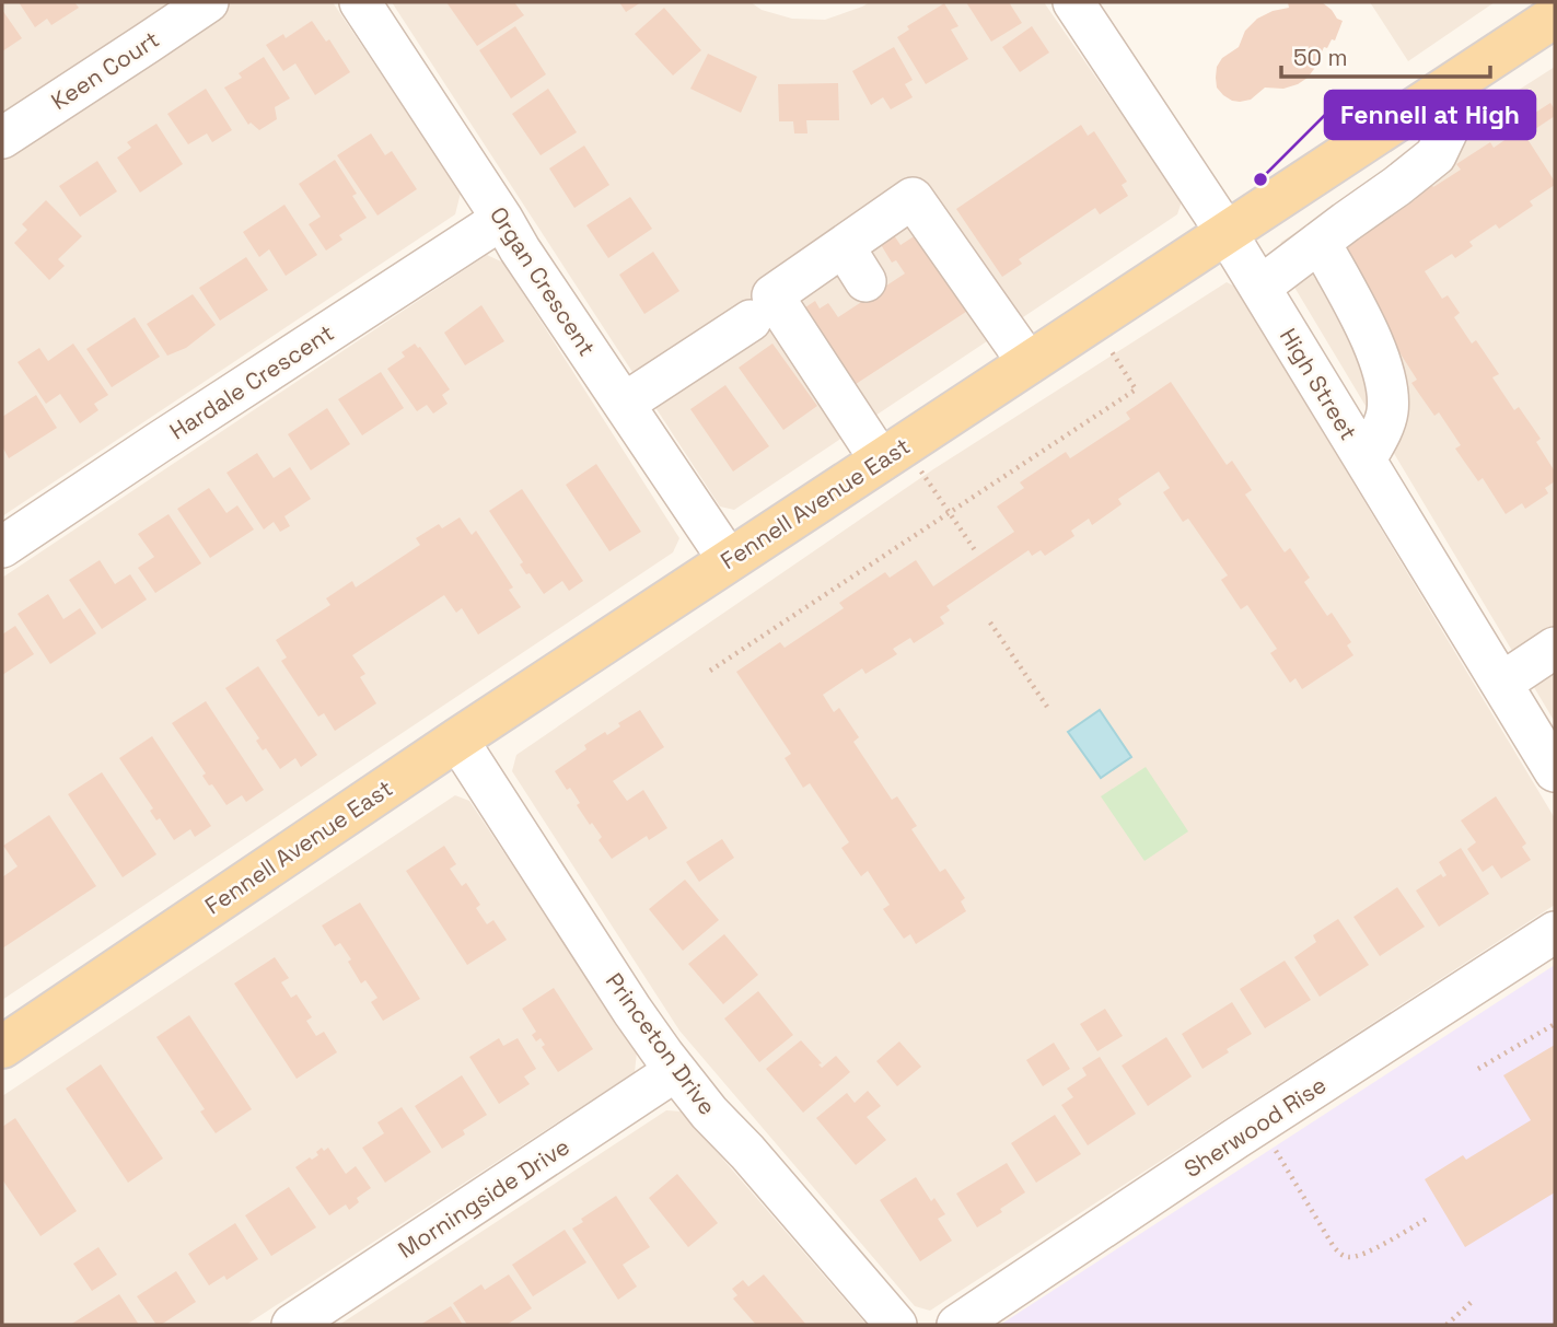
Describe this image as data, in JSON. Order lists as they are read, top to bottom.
{
  "streets": {
    "main road": ["Fennell Avenue East"],
    "street": [
      "Keen Court",
      "Organ Crescent",
      "Hardale Crescent",
      "High Street",
      "Princeton Drive",
      "Sherwood Rise",
      "Morningside Drive"
    ]
  },
  "crossings": [
    ["Organ Crescent", "Hardale Crescent"],
    ["Organ Crescent", "Fennell Avenue East"],
    ["High Street", "Fennell Avenue East"],
    ["Fennell Avenue East", "Princeton Drive"],
    ["Princeton Drive", "Morningside Drive"]
  ],
  "places": ["Fennell at High"],
  "scale_bar": "50 m"
}
